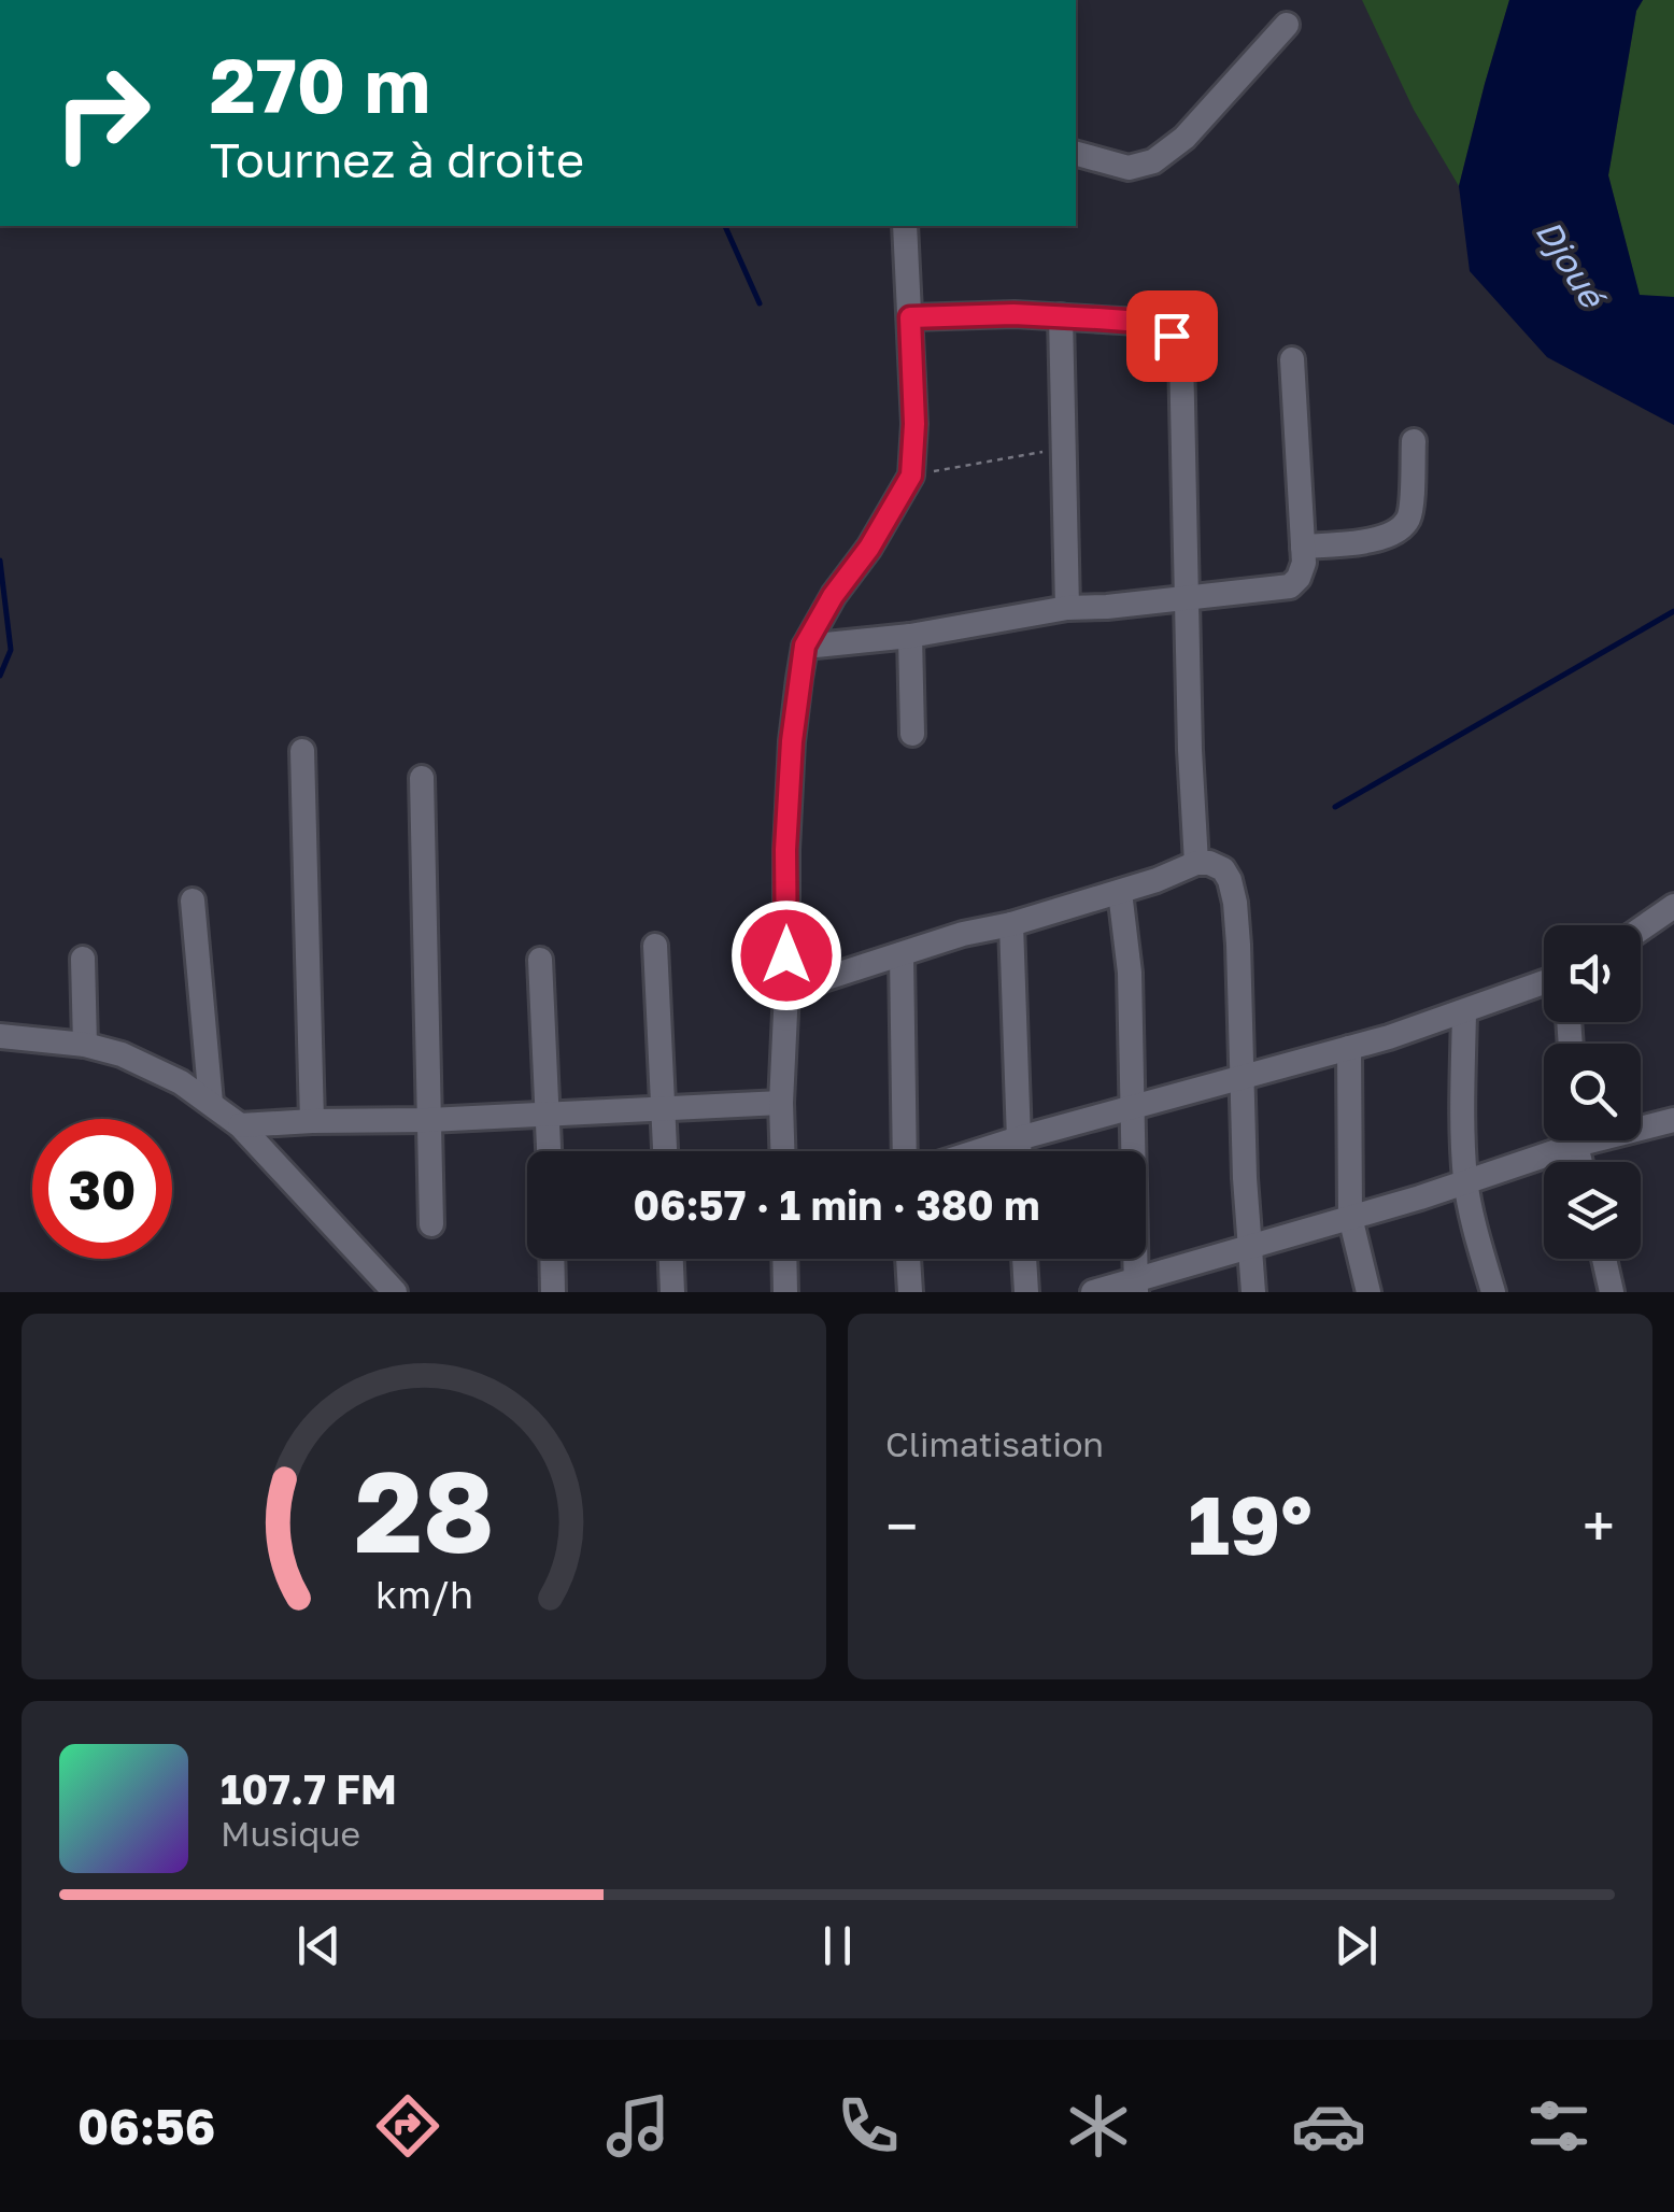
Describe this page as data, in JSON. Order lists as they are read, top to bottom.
{
  "water": ["Djoué"],
  "page": {
    "turn": ["270 m", "Tournez à droite"],
    "limit": "30",
    "trip": "06:57 · 1 min · 380 m",
    "tile": "Climatisation",
    "heat": ["−", "19°", "+"],
    "song": ["107.7 FM", "Musique"],
    "tabs": "06:56",
    "gauge": ["28", "km/h"]
  }
}
